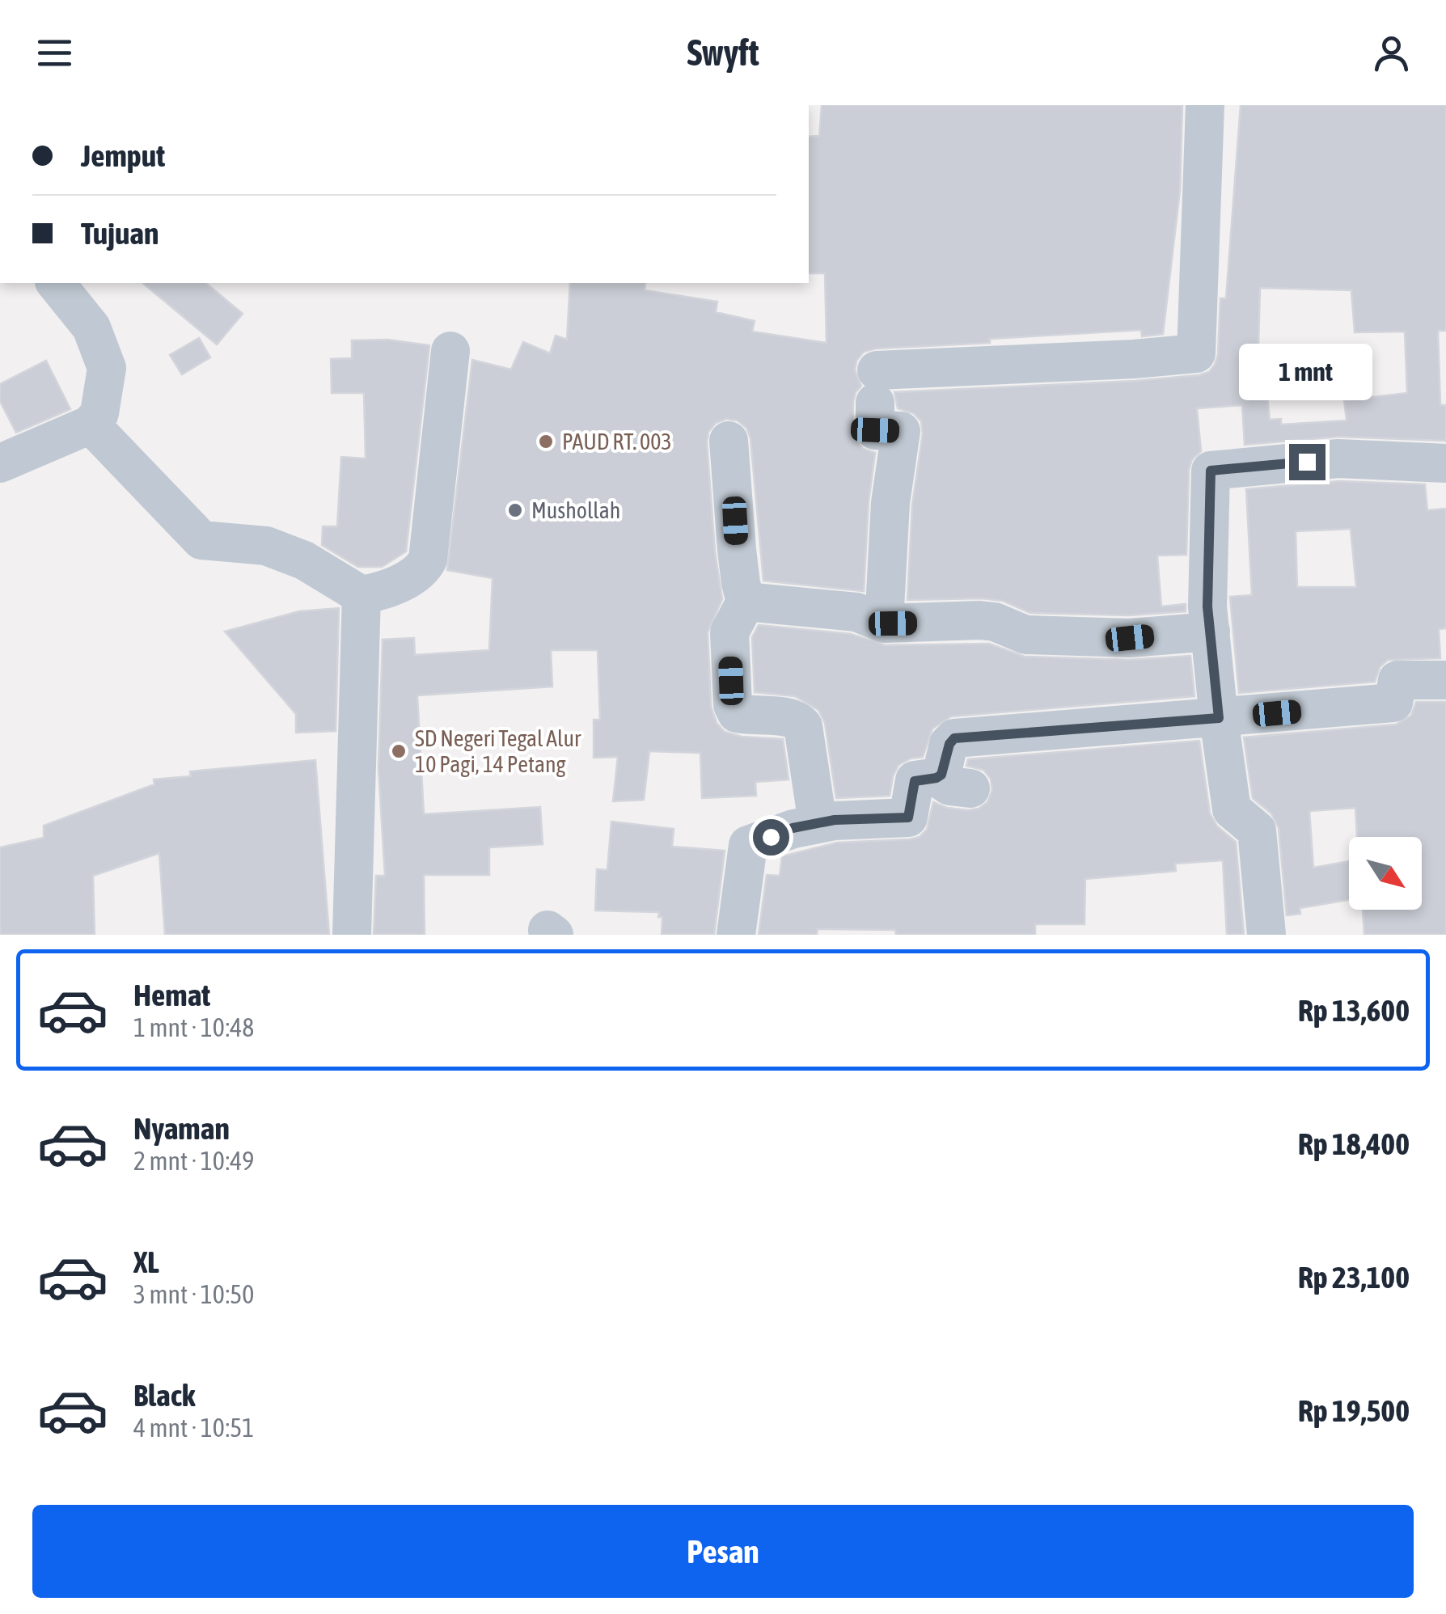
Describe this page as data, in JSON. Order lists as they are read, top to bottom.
{
  "places": ["PAUD RT. 003", "Mushollah", "SD Negeri Tegal Alur 10 Pagi, 14 Petang"],
  "north": "bottom right",
  "page": {
    "header": "Swyft",
    "banner": ["Jemput", "Tujuan"],
    "bubble": "1 mnt",
    "list": [
      {
        "name": "Hemat",
        "note": "1 mnt · 10:48",
        "value": "Rp 13,600"
      },
      {
        "name": "Nyaman",
        "note": "2 mnt · 10:49",
        "value": "Rp 18,400"
      },
      {
        "name": "XL",
        "note": "3 mnt · 10:50",
        "value": "Rp 23,100"
      },
      {
        "name": "Black",
        "note": "4 mnt · 10:51",
        "value": "Rp 19,500"
      }
    ],
    "buttons": "Pesan"
  }
}
